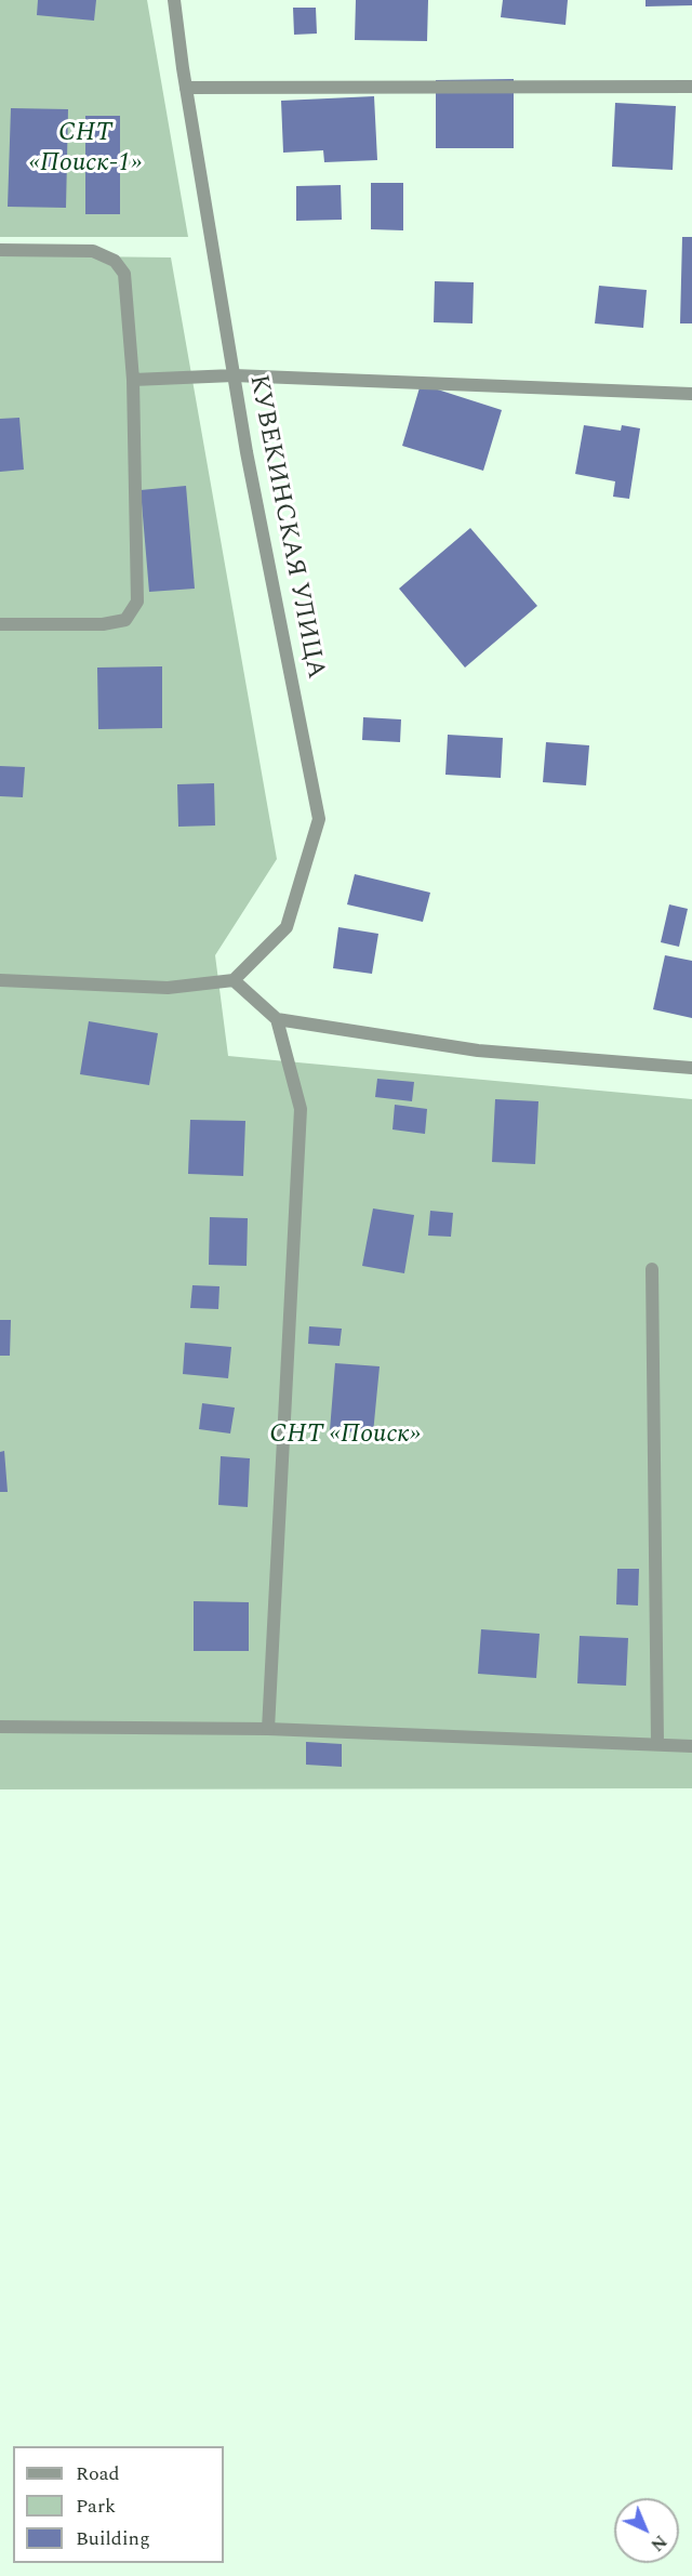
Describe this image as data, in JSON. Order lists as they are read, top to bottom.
{
  "streets": {
    "street": ["КУВЕКИНСКАЯ УЛИЦА"]
  },
  "parks": ["СНТ «Поиск-1»", "СНТ «Поиск»"],
  "legend": ["Road", "Park", "Building"],
  "north": "bottom right"
}
